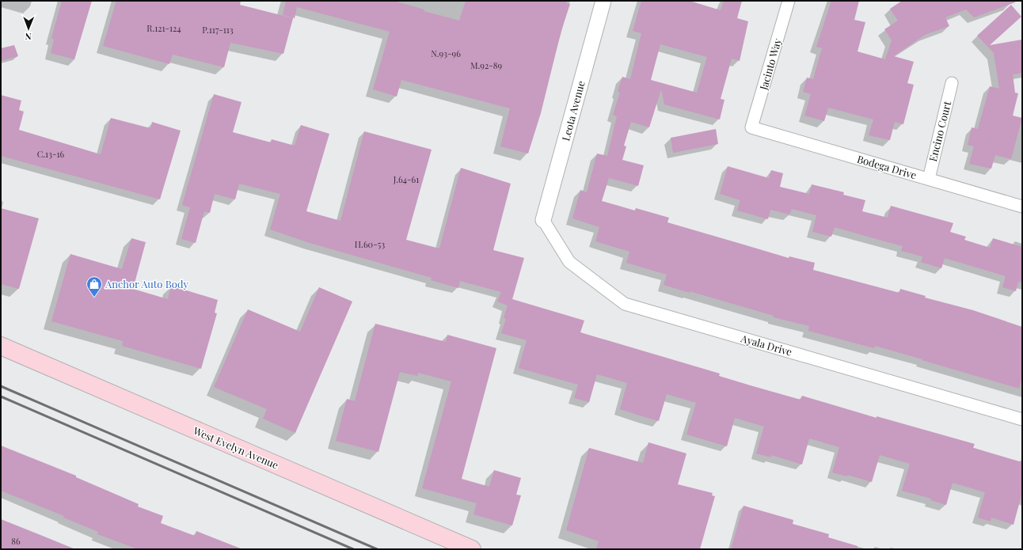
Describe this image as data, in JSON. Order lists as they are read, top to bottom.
{
  "streets": {
    "main road": ["West Evelyn Avenue"],
    "street": [
      "Jacinto Way",
      "Leota Avenue",
      "Encino Court",
      "Bodega Drive",
      "Ayala Drive"
    ]
  },
  "crossings": [
    ["Jacinto Way", "Bodega Drive"],
    ["Leota Avenue", "Ayala Drive"],
    ["Encino Court", "Bodega Drive"]
  ],
  "places": {
    "shop": ["Anchor Auto Body"]
  },
  "house_numbers": [
    "R.121-124",
    "P.117-113",
    "N.93-96",
    "M.92-89",
    "C.13-16",
    "J.64-61",
    "H.60-53",
    "86"
  ],
  "north": "bottom"
}
